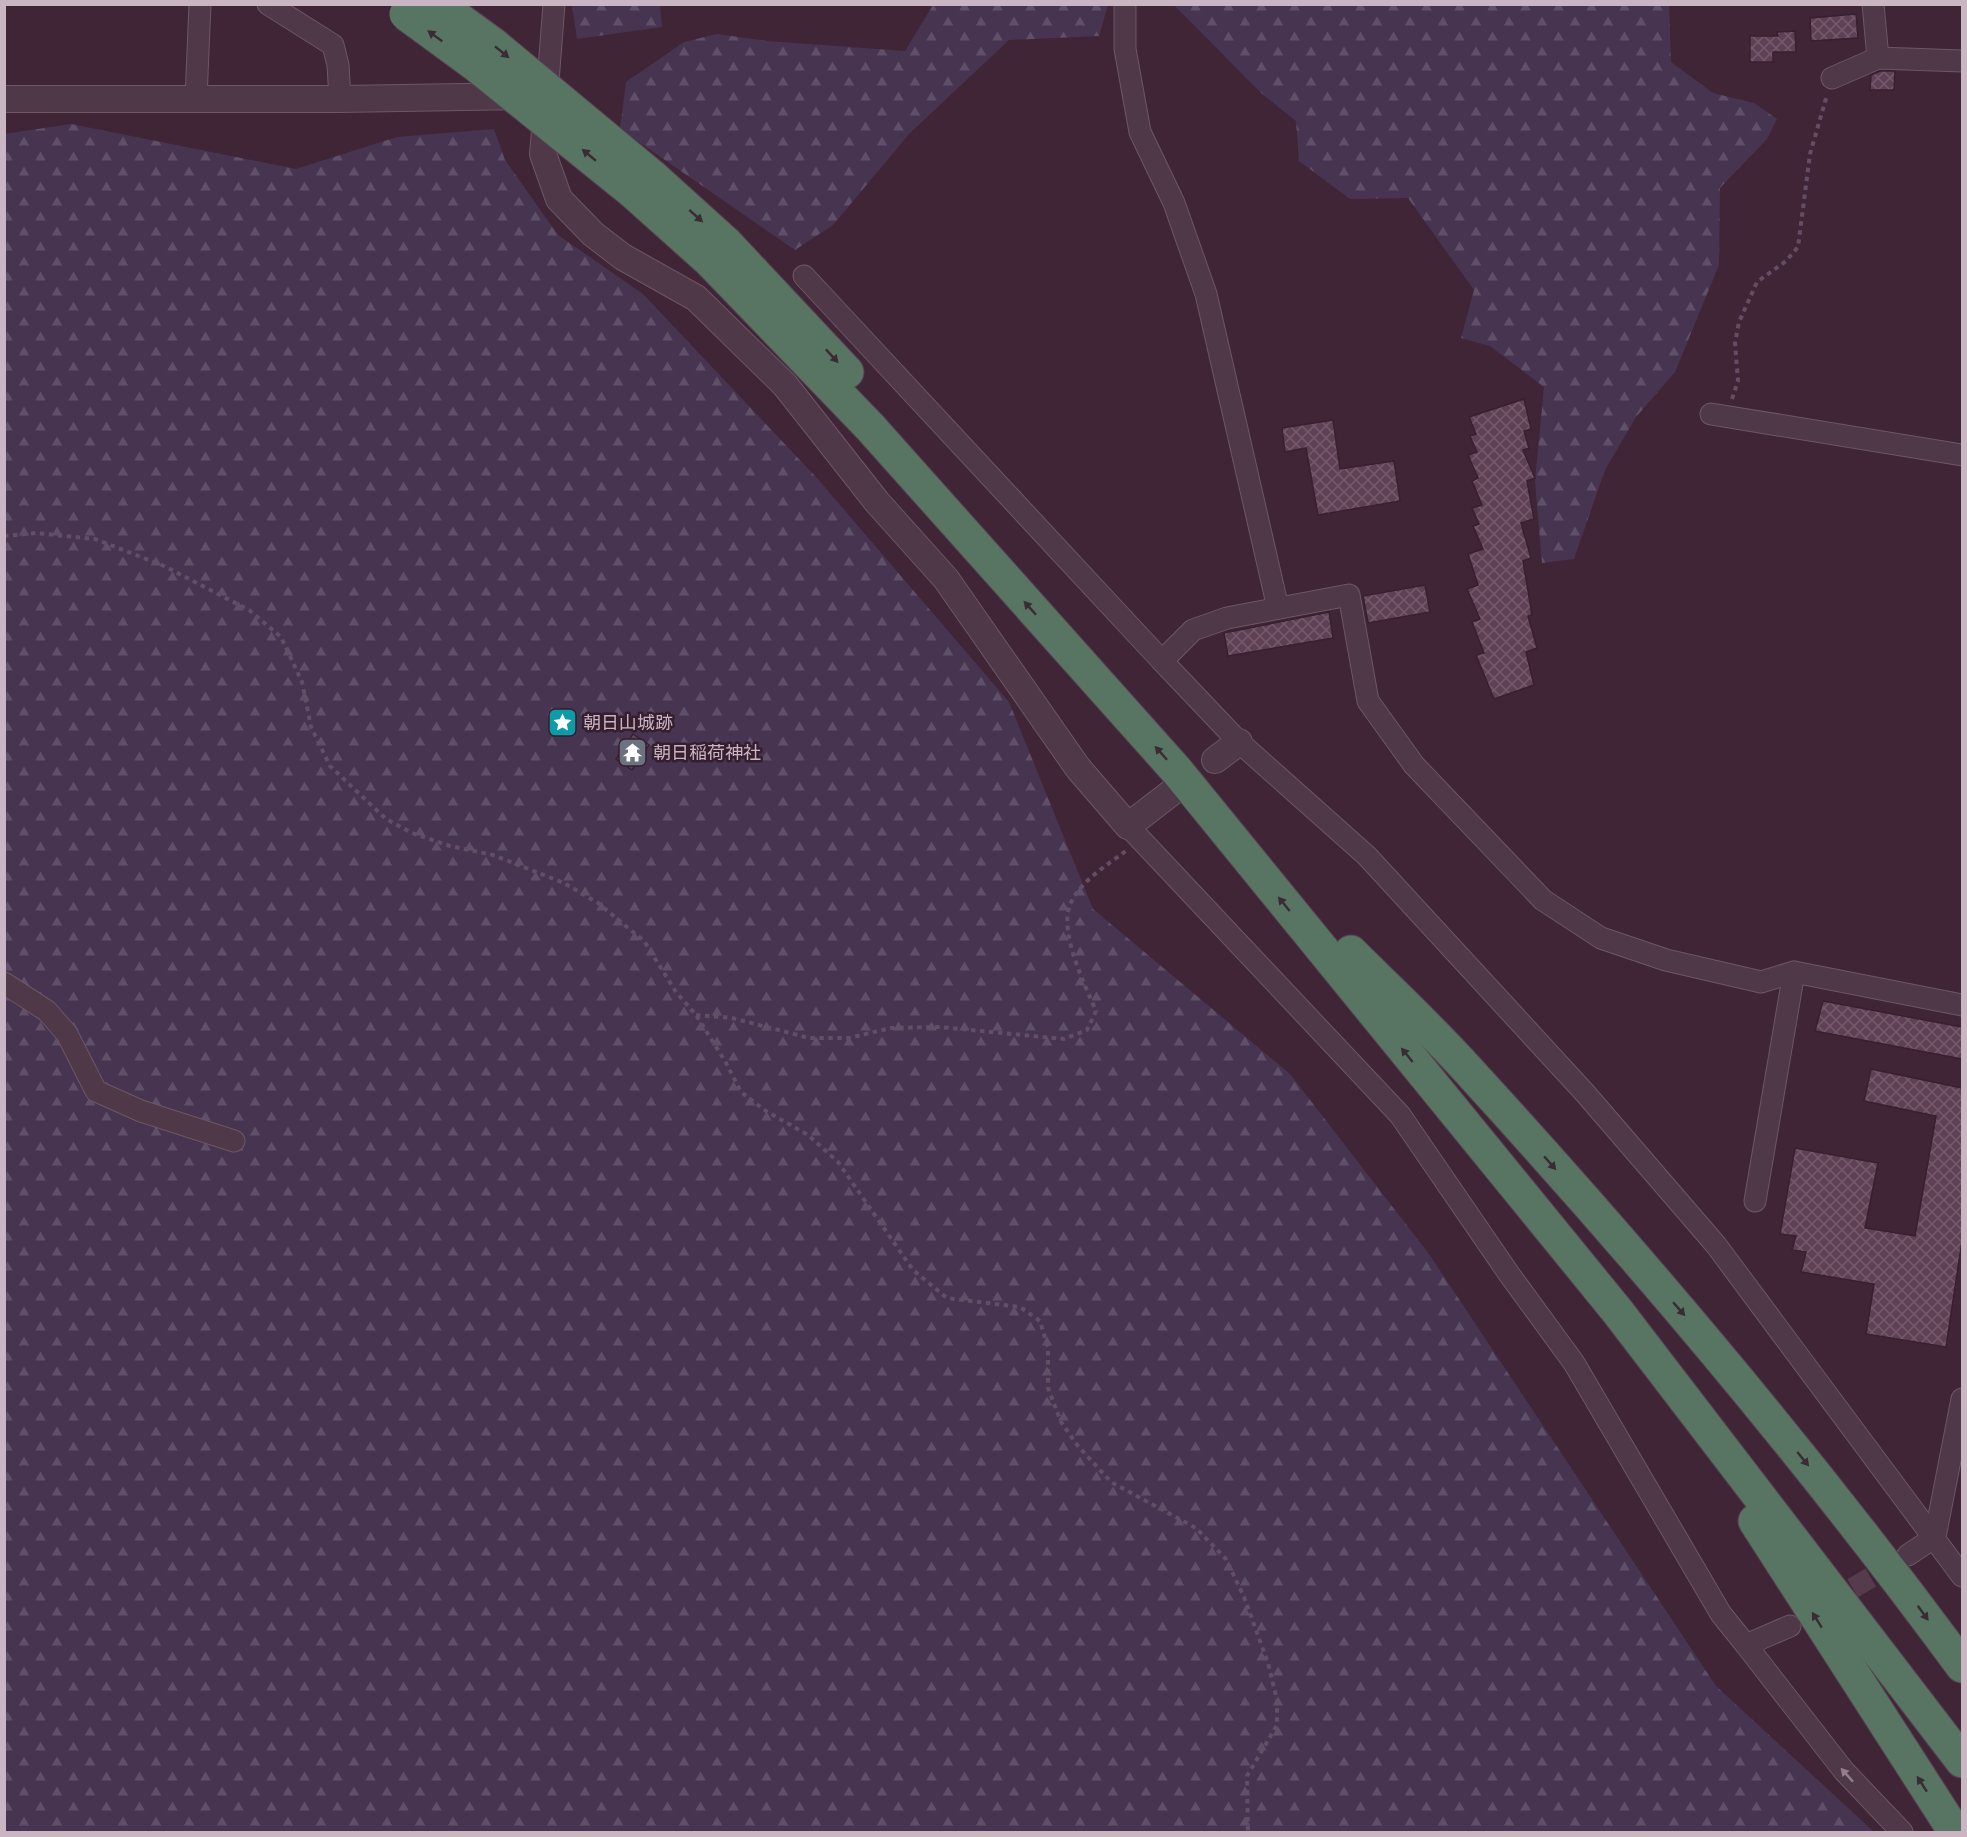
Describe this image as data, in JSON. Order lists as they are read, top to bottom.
{
  "places": {
    "place": ["朝日山城跡"],
    "temple": ["朝日稲荷神社"]
  }
}
